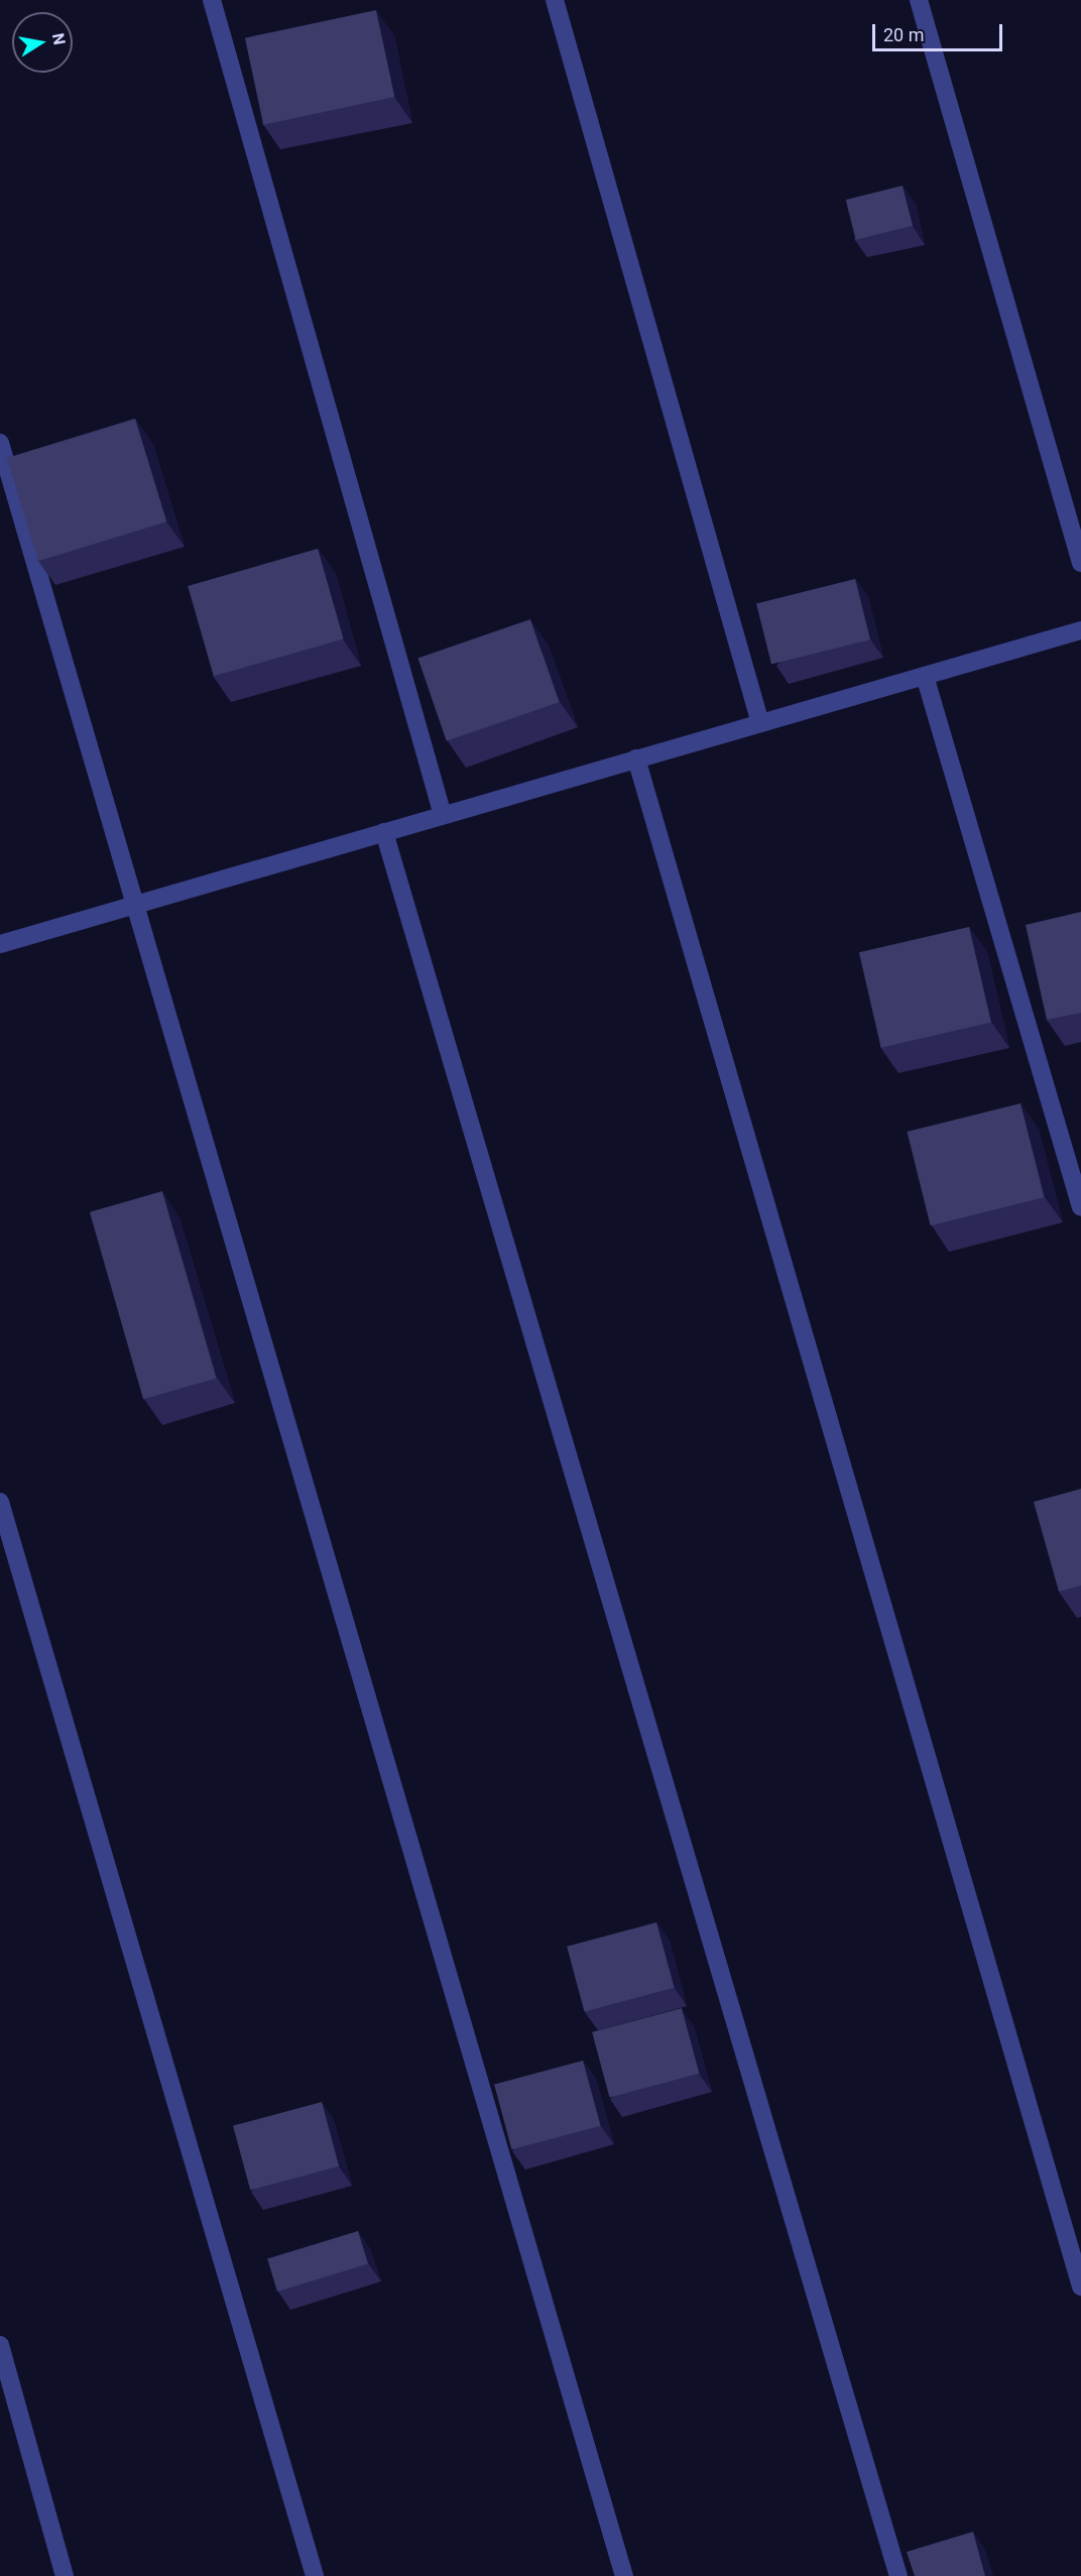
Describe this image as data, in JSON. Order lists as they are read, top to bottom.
{
  "scale_bar": "20 m",
  "north": "right"
}
